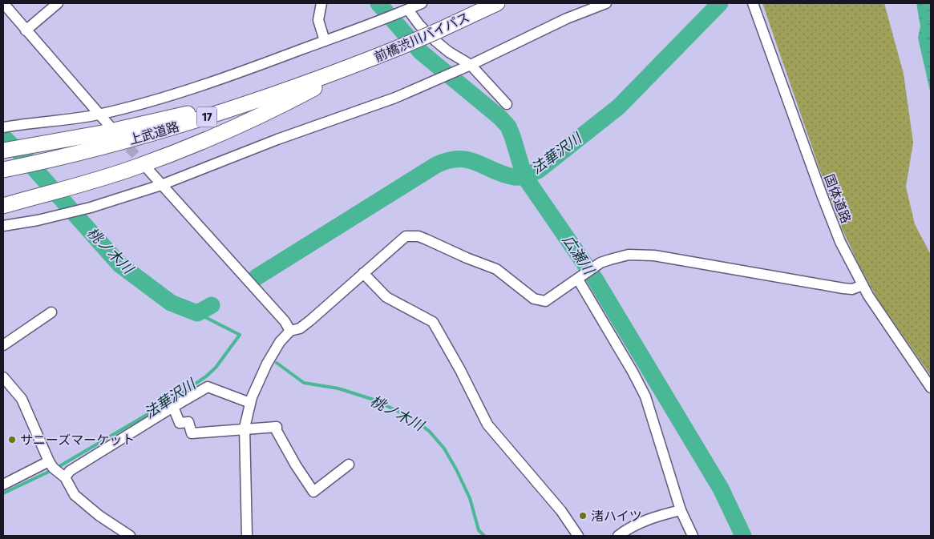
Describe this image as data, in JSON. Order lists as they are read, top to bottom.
{
  "streets": {
    "highway": ["前橋渋川バイパス", "17", "上武道路"],
    "street": ["国体道路"]
  },
  "crossings": [
    ["前橋渋川バイパス", "上武道路"]
  ],
  "water": ["法華沢川", "桃ノ木川", "広瀬川"],
  "places": ["サニーズマーケット", "渚ハイツ"]
}
